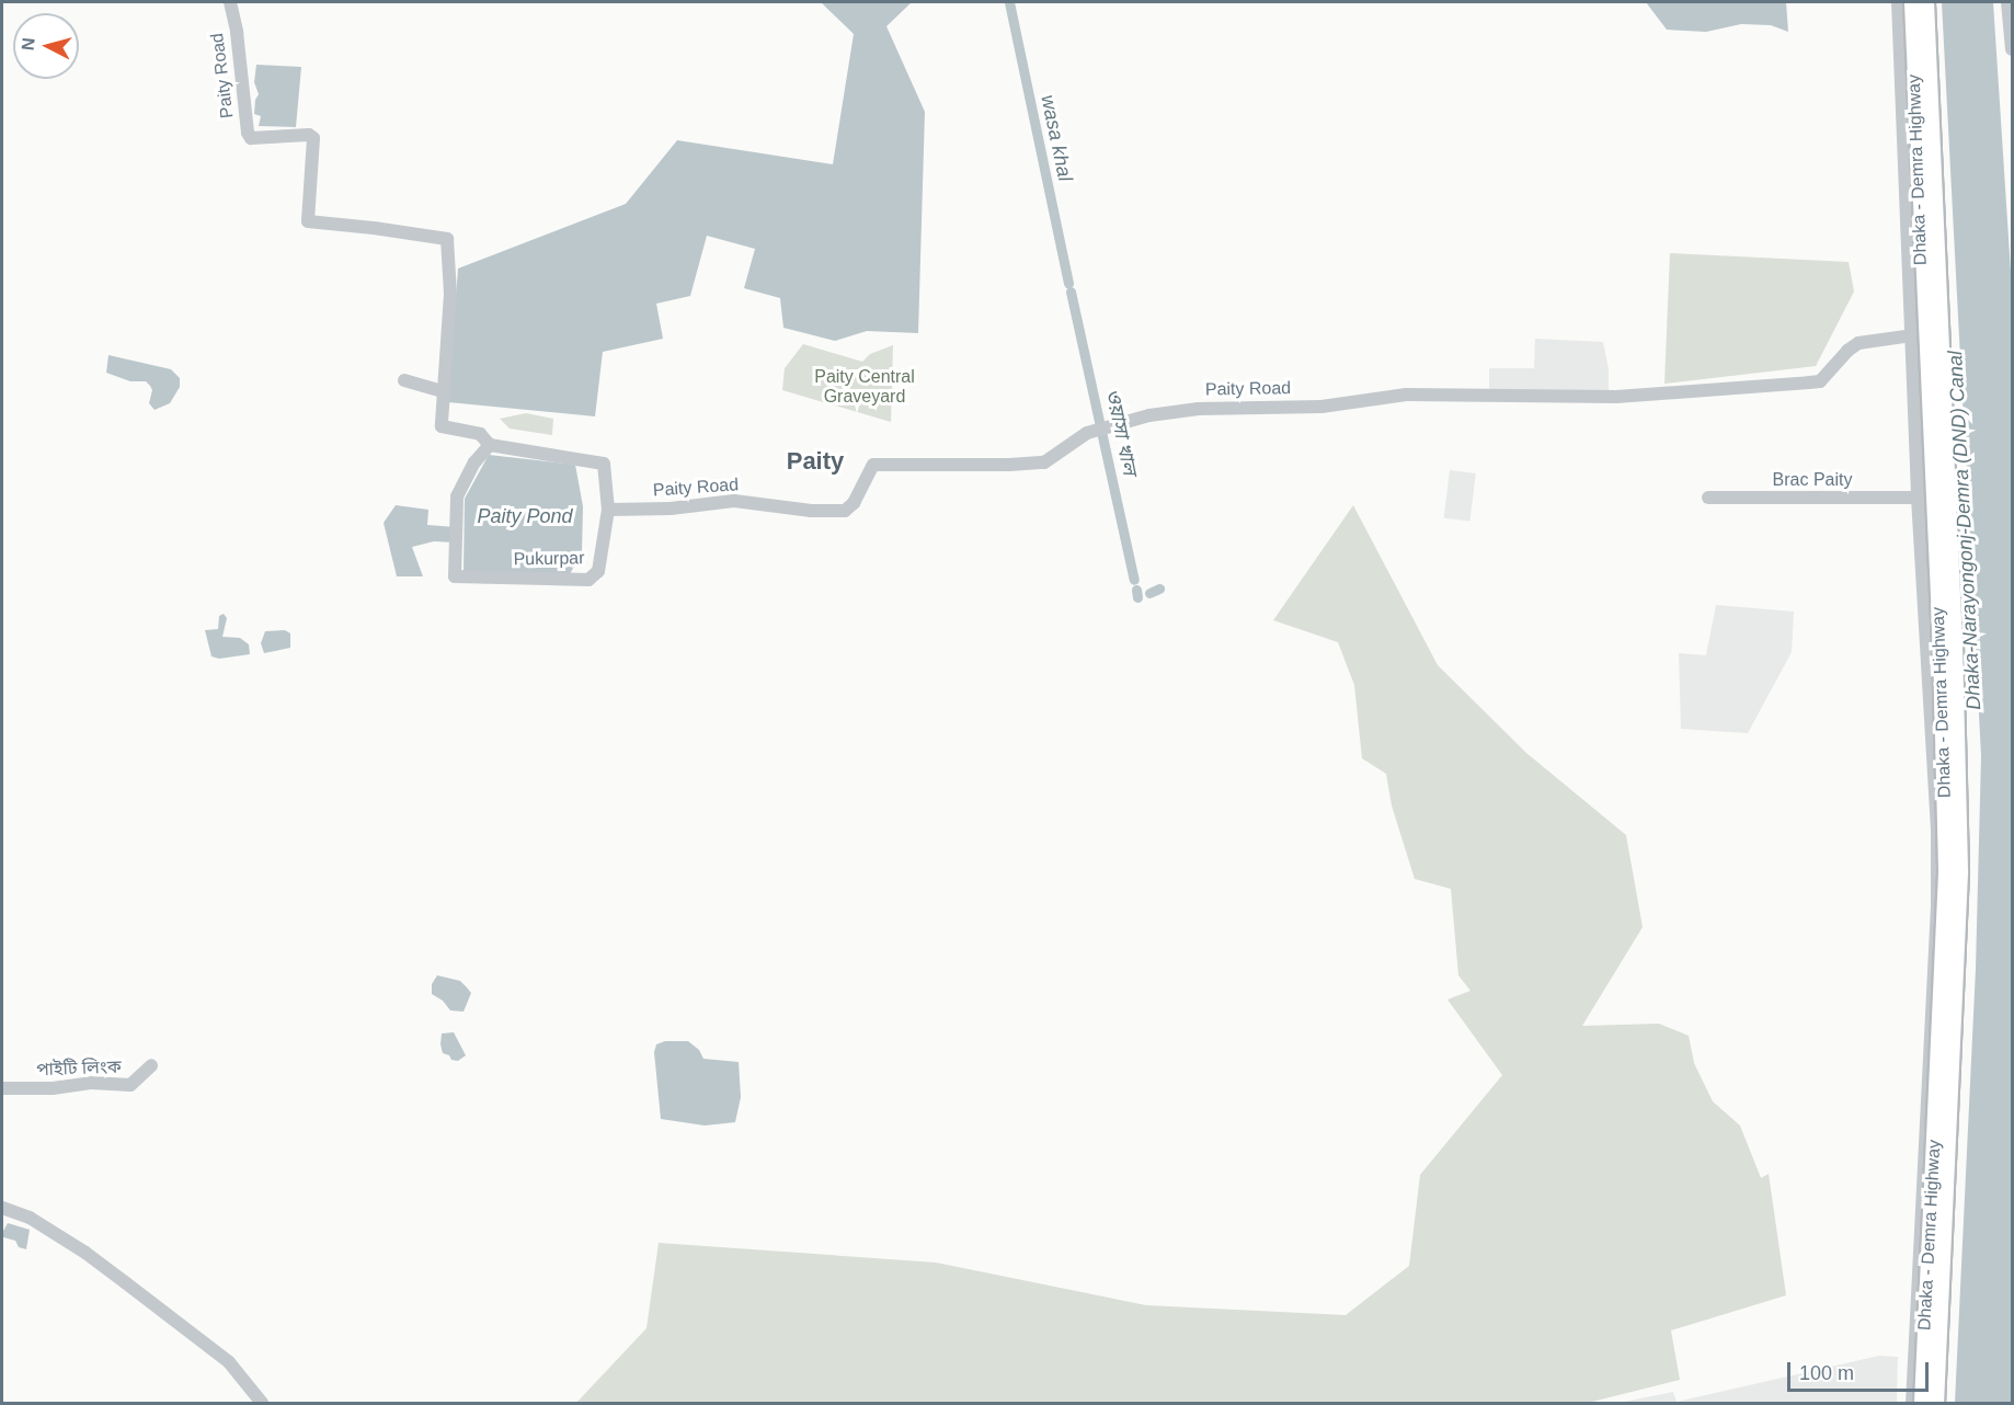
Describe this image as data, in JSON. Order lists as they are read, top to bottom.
{
  "streets": {
    "main road": ["Dhaka - Demra Highway"],
    "street": [
      "Paity Road",
      "Brac Paity",
      "Pukurpar",
      "পাইটি লিংক"
    ]
  },
  "crossings": [
    ["Paity Road", "Pukurpar"]
  ],
  "districts": ["Paity"],
  "water": [
    "wasa khal",
    "ওয়াসা খাল",
    "Paity Pond",
    "Dhaka-Narayongonj-Demra (DND) Canal"
  ],
  "parks": ["Paity Central Graveyard"],
  "scale_bar": "100 m",
  "north": "left"
}
